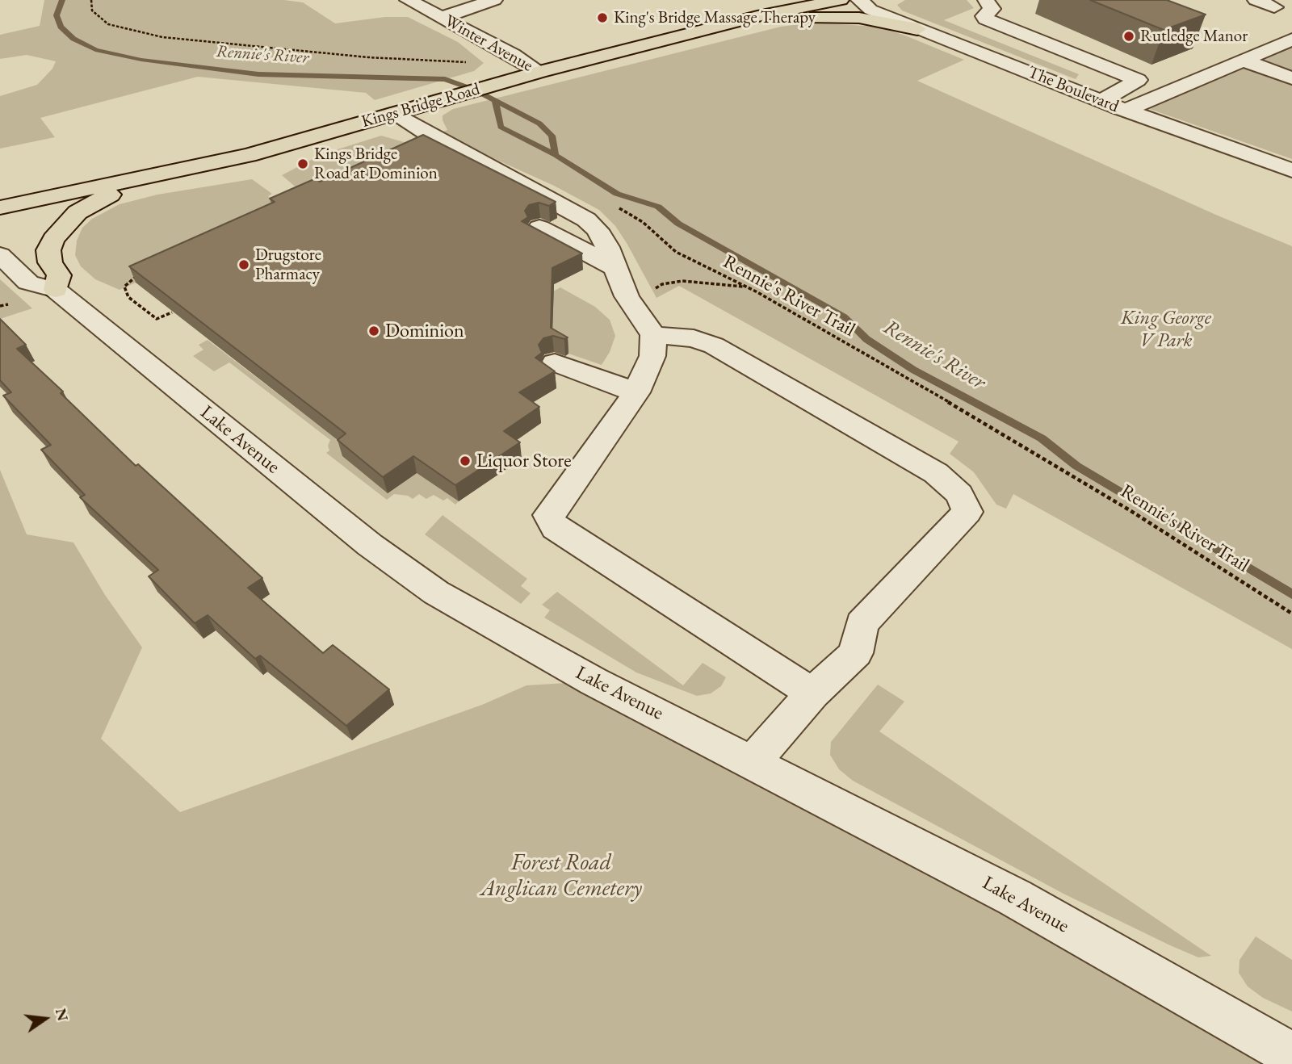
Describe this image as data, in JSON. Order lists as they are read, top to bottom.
{
  "streets": {
    "main road": ["Kings Bridge Road"],
    "street": ["Winter Avenue", "The Boulevard", "Lake Avenue"],
    "path": ["Rennie's River Trail"]
  },
  "crossings": [
    ["Winter Avenue", "Kings Bridge Road"]
  ],
  "water": ["Rennie's River"],
  "parks": ["King George V Park", "Forest Road Anglican Cemetery"],
  "places": [
    "King's Bridge Massage Therapy",
    "Rutledge Manor",
    "Kings Bridge Road at Dominion",
    "Drugstore Pharmacy",
    "Dominion",
    "Liquor Store"
  ],
  "north": "right"
}
